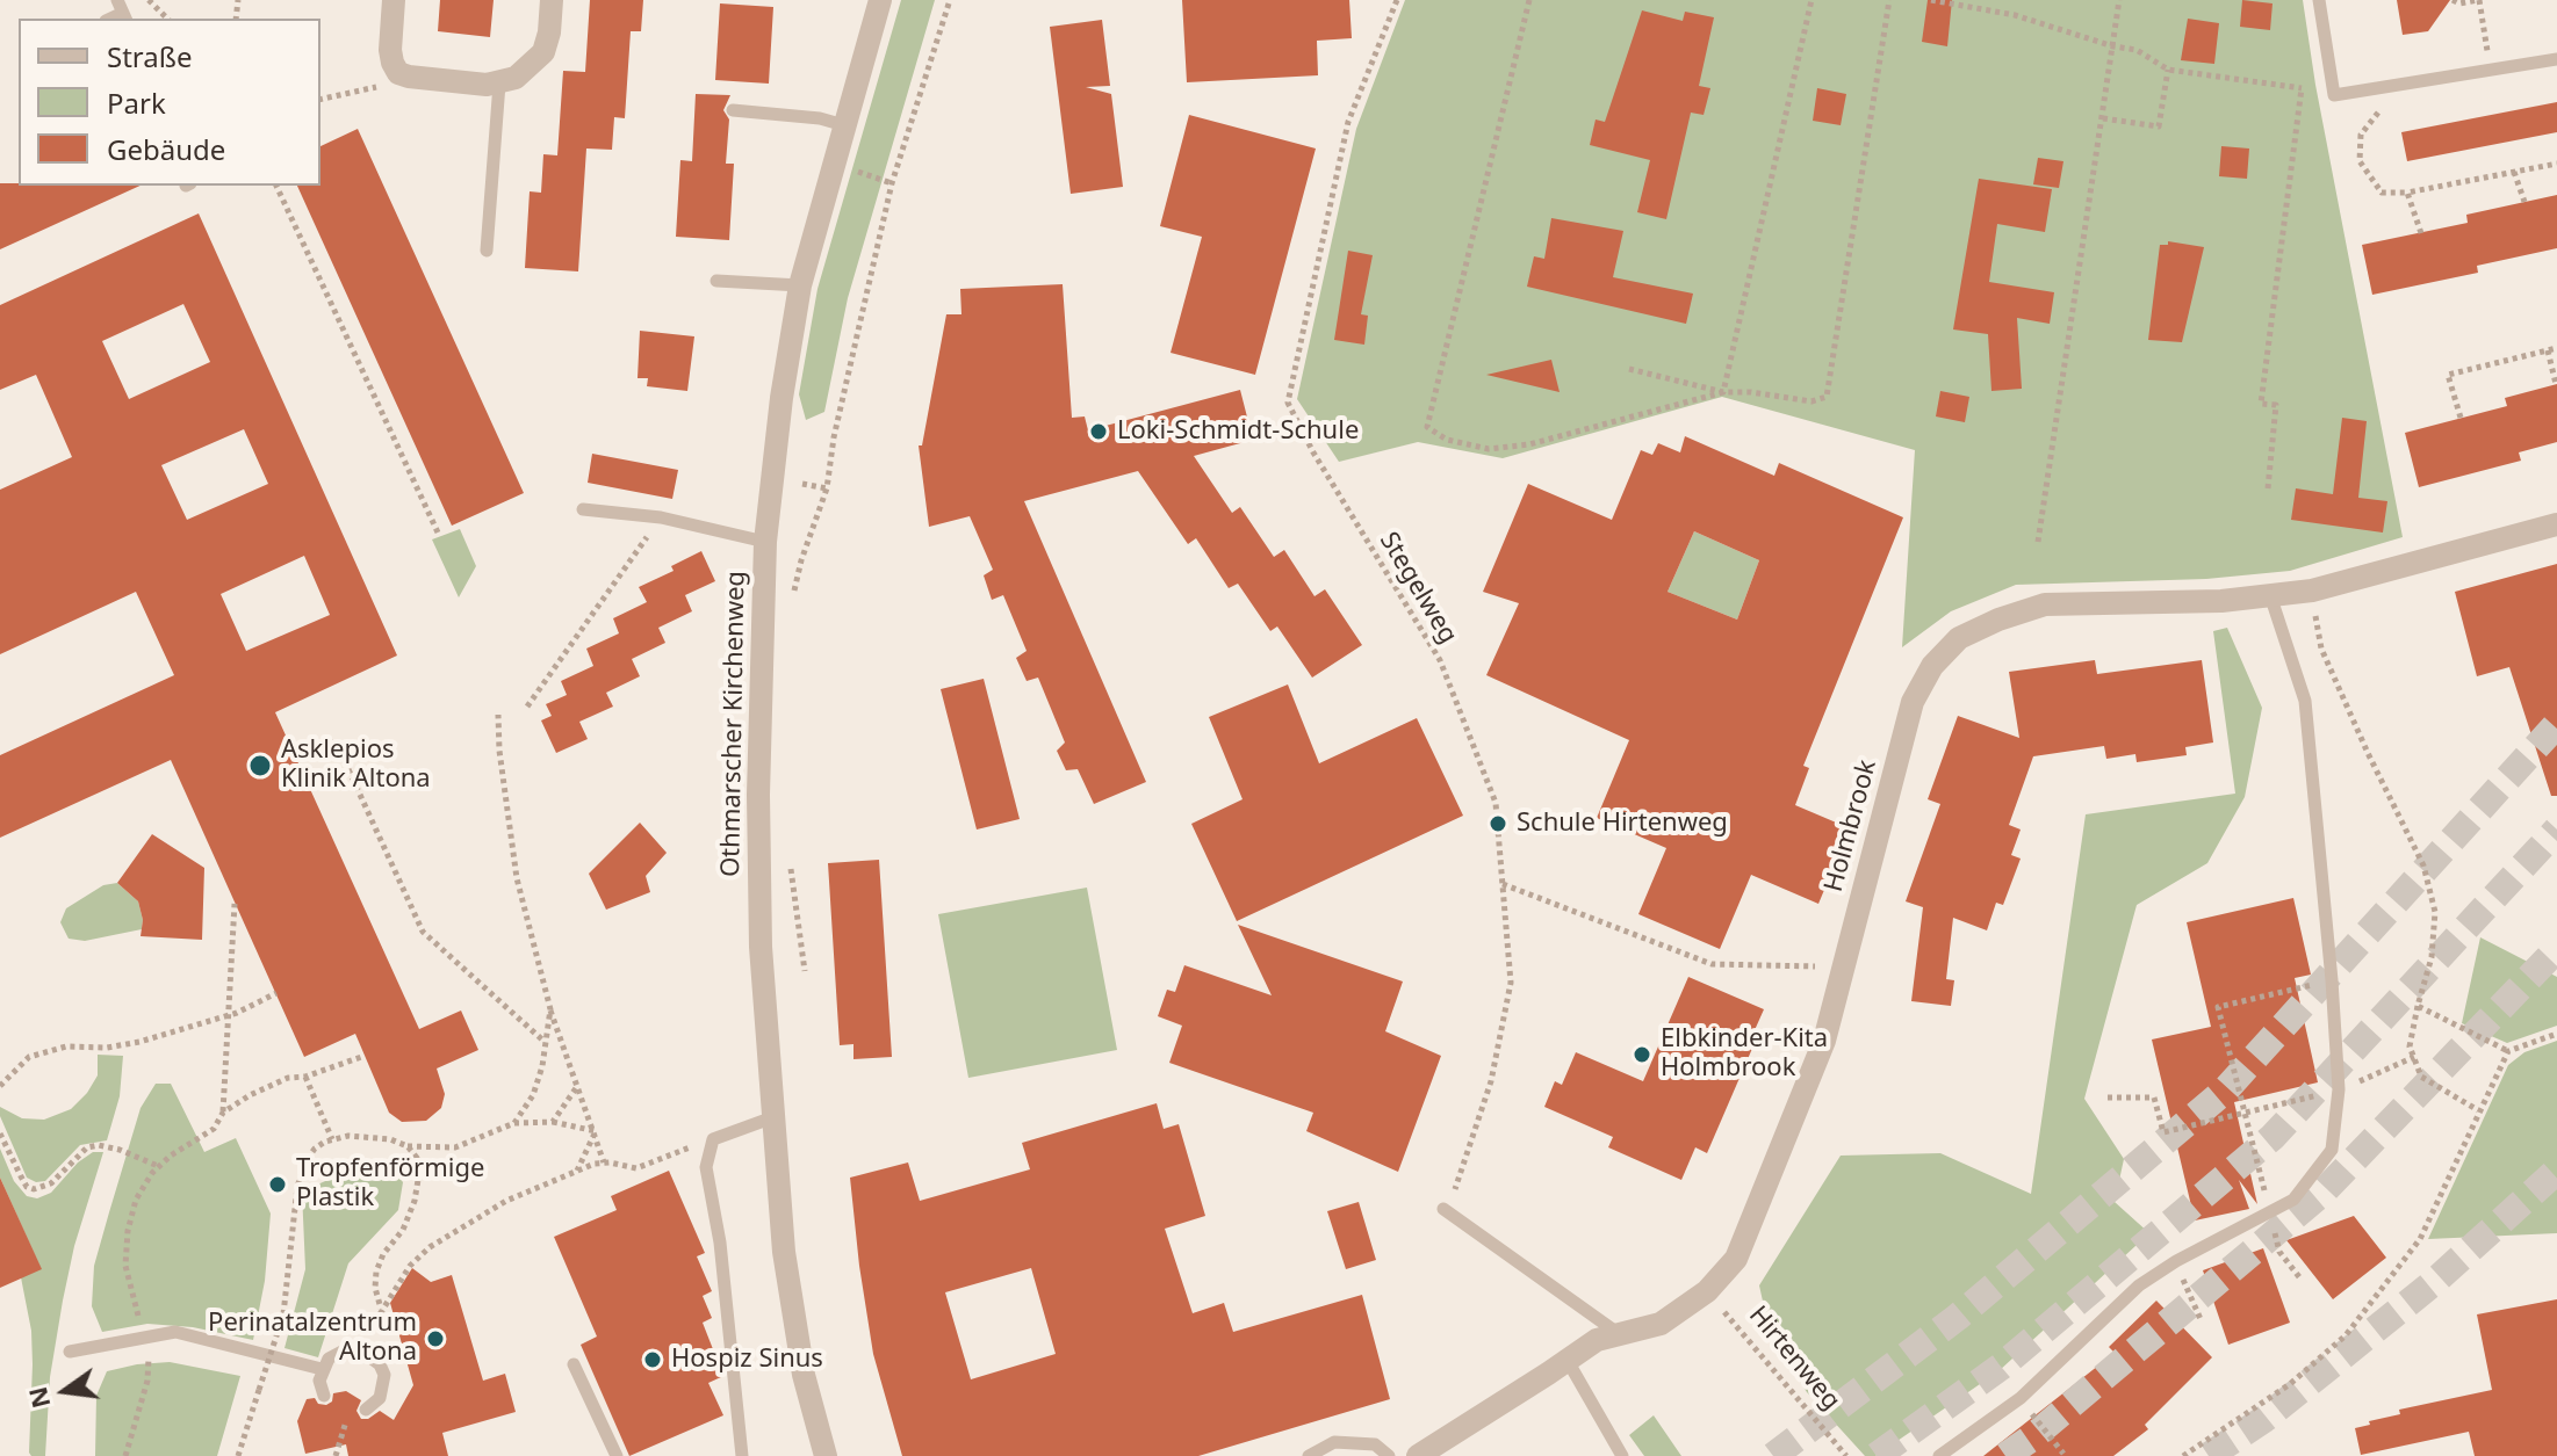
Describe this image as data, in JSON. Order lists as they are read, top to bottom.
{
  "streets": {
    "street": ["Othmarscher Kirchenweg", "Holmbrook"],
    "path": ["Stegelweg", "Hirtenweg"]
  },
  "crossings": [
    ["Holmbrook", "Hirtenweg"]
  ],
  "places": [
    "Loki-Schmidt-Schule",
    "Asklepios Klinik Altona",
    "Schule Hirtenweg",
    "Elbkinder-Kita Holmbrook",
    "Tropfenförmige Plastik",
    "Perinatalzentrum Altona",
    "Hospiz Sinus"
  ],
  "legend": ["Straße", "Park", "Gebäude"],
  "north": "left"
}
